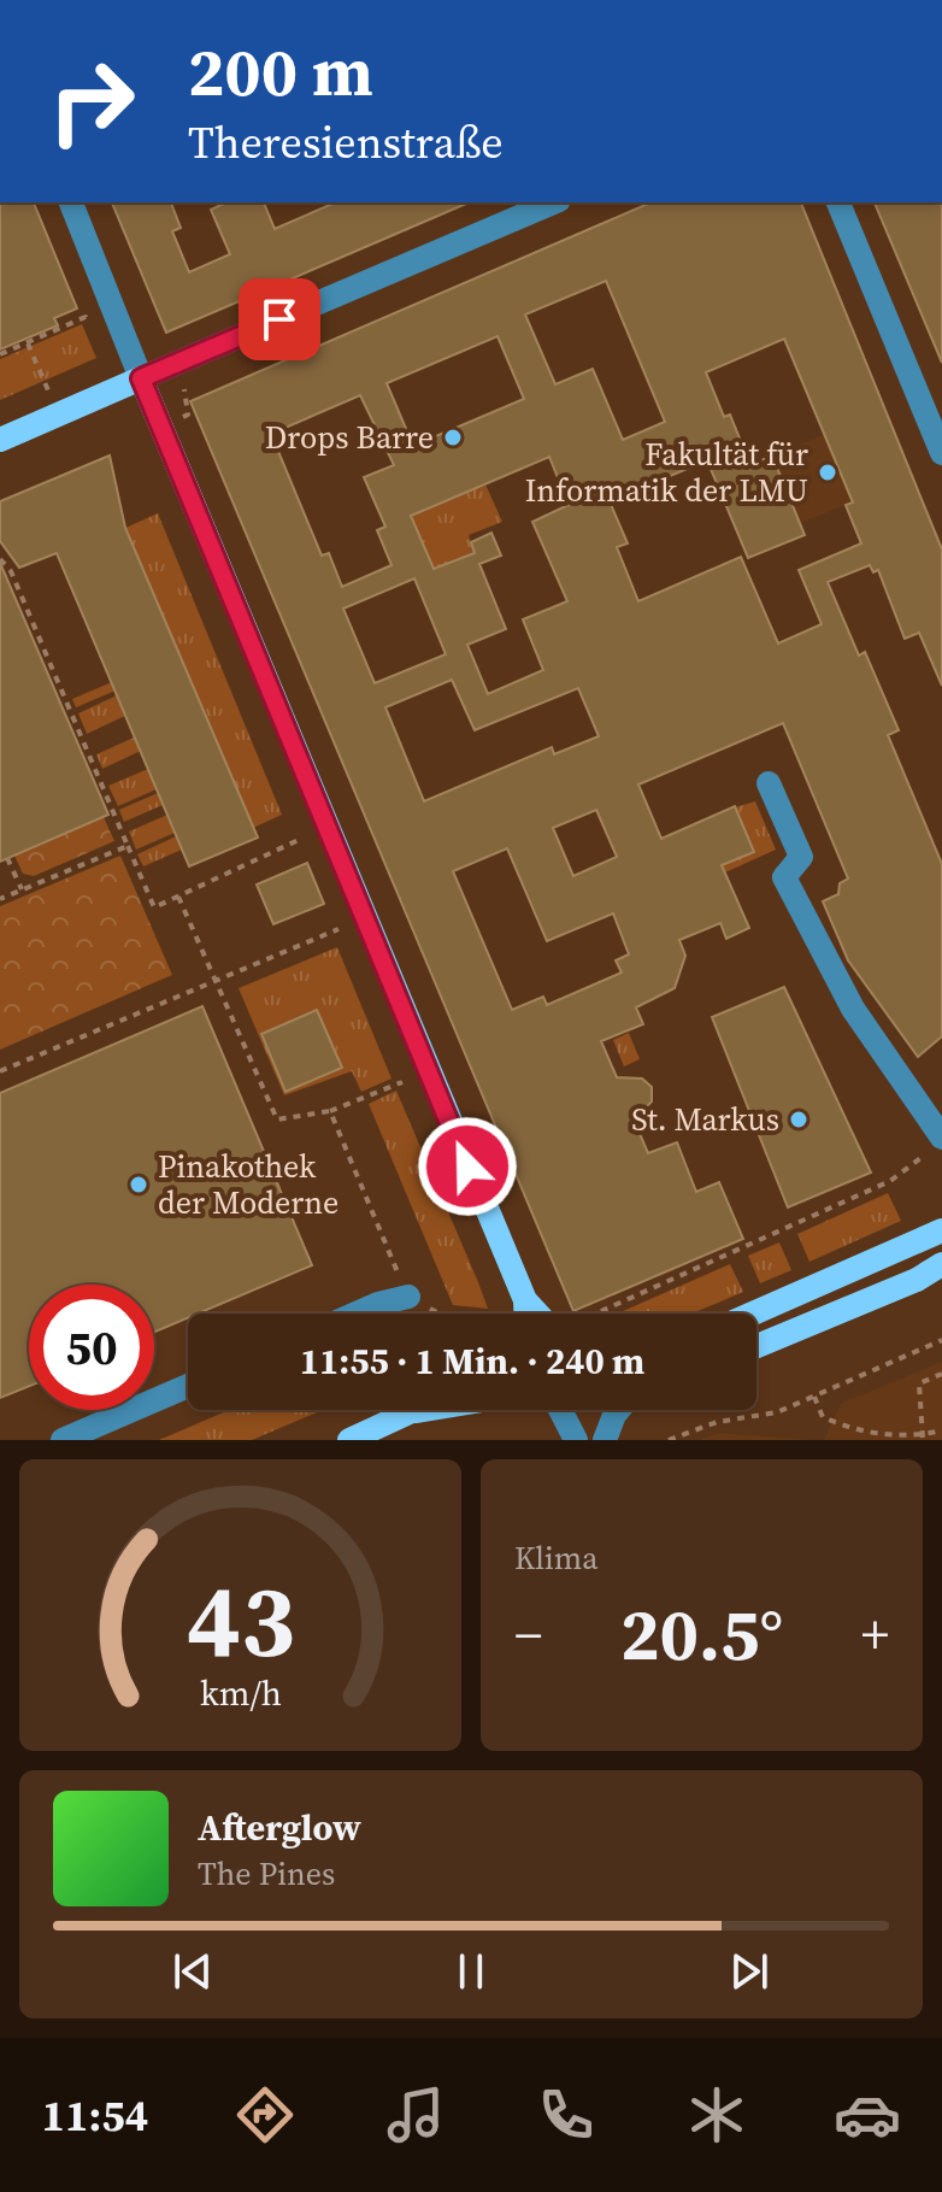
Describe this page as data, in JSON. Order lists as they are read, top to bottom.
{
  "places": [
    "Drops Barre",
    "Fakultät für Informatik der LMU",
    "St. Markus",
    "Pinakothek der Moderne"
  ],
  "page": {
    "turn": ["200 m", "Theresienstraße"],
    "limit": "50",
    "trip": "11:55 · 1 Min. · 240 m",
    "tile": "Klima",
    "heat": ["−", "20.5°", "+"],
    "song": ["Afterglow", "The Pines"],
    "tabs": "11:54",
    "gauge": ["43", "km/h"]
  }
}
